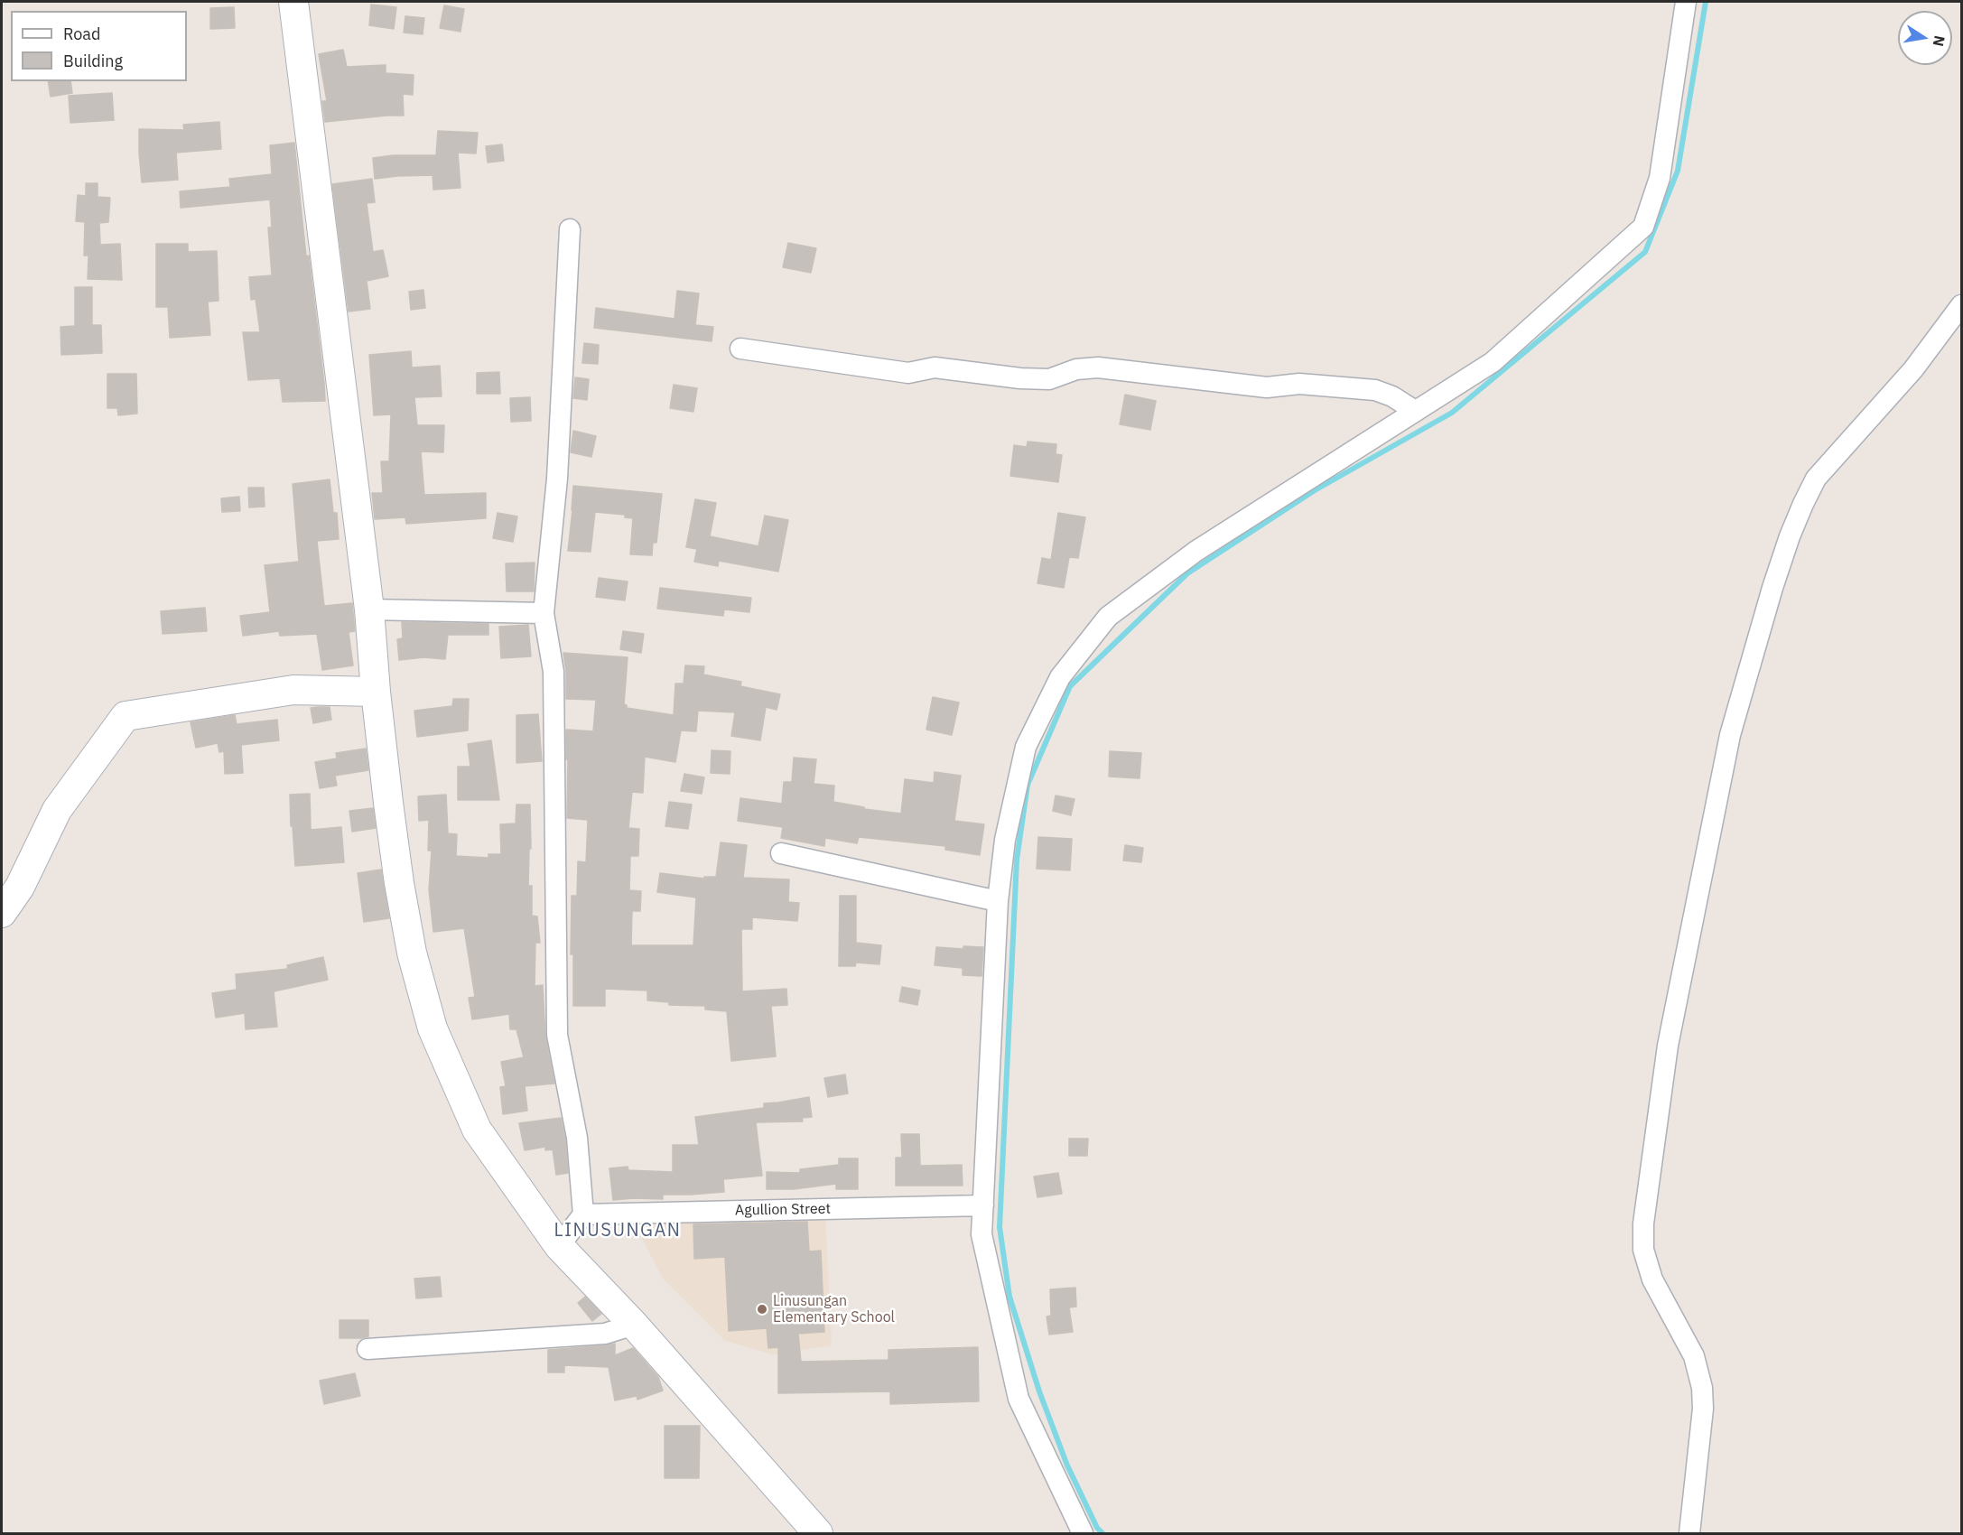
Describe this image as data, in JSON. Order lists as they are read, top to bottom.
{
  "streets": {
    "street": ["Agullion Street"]
  },
  "districts": ["LINUSUNGAN"],
  "places": ["Linusungan Elementary School"],
  "legend": ["Road", "Building"],
  "north": "right"
}
